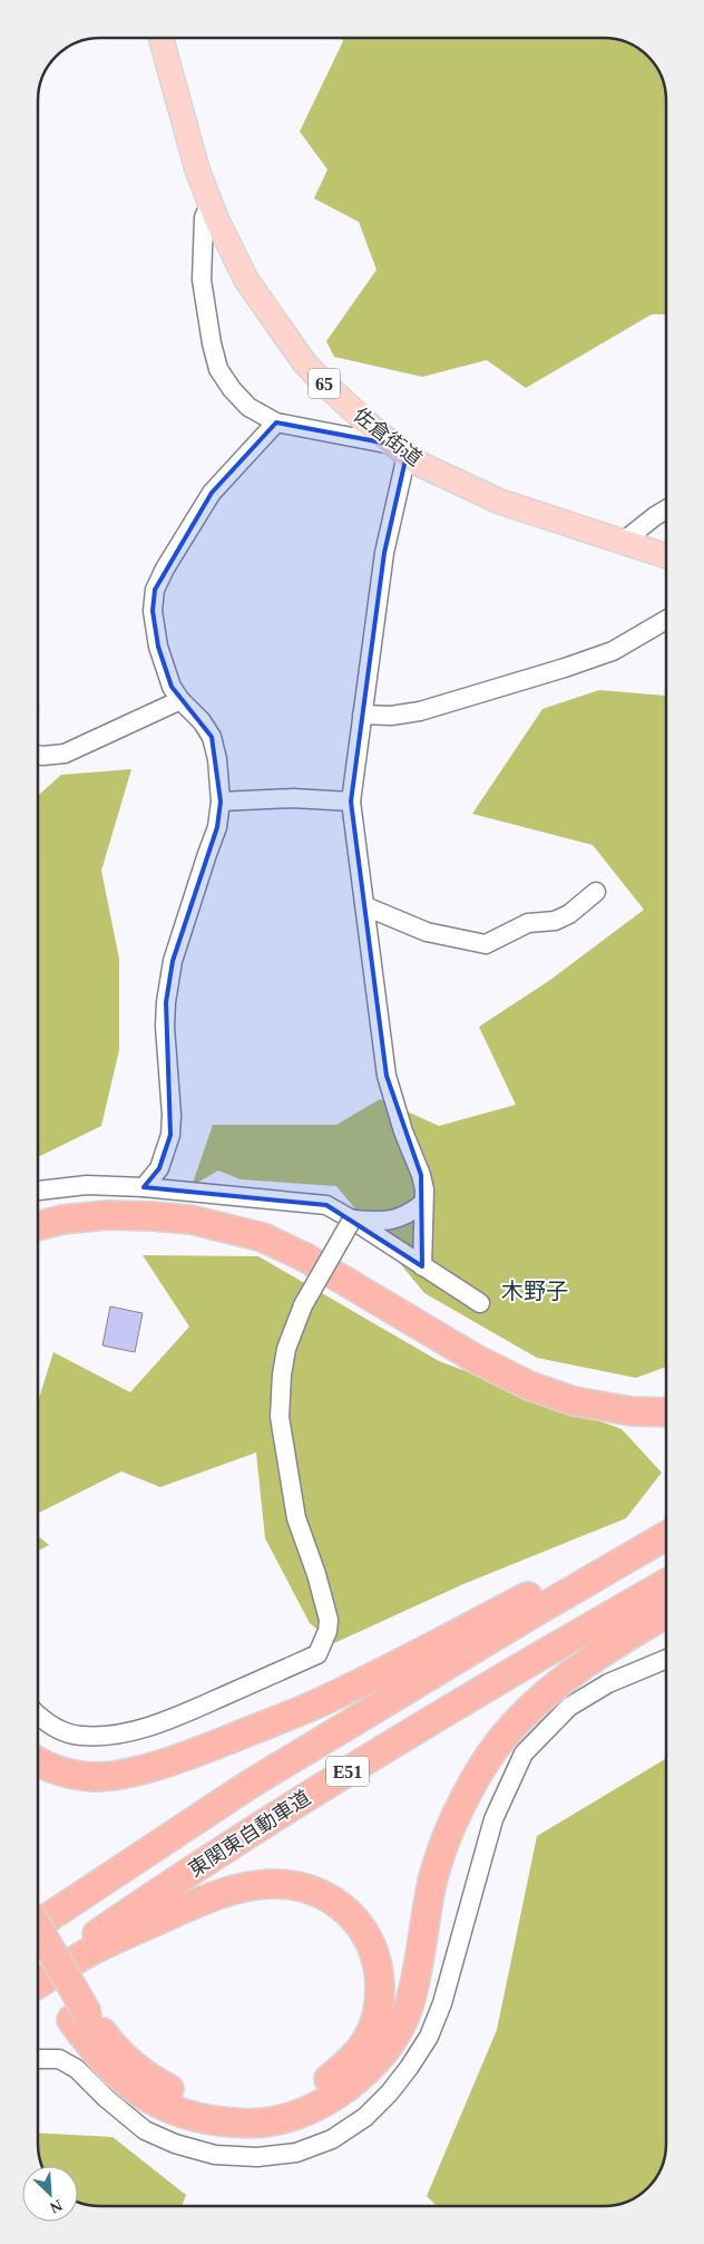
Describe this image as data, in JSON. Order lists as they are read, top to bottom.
{
  "streets": {
    "highway": ["E51", "東関東自動車道"],
    "main road": ["65", "佐倉街道"]
  },
  "districts": ["木野子"],
  "north": "bottom right"
}
